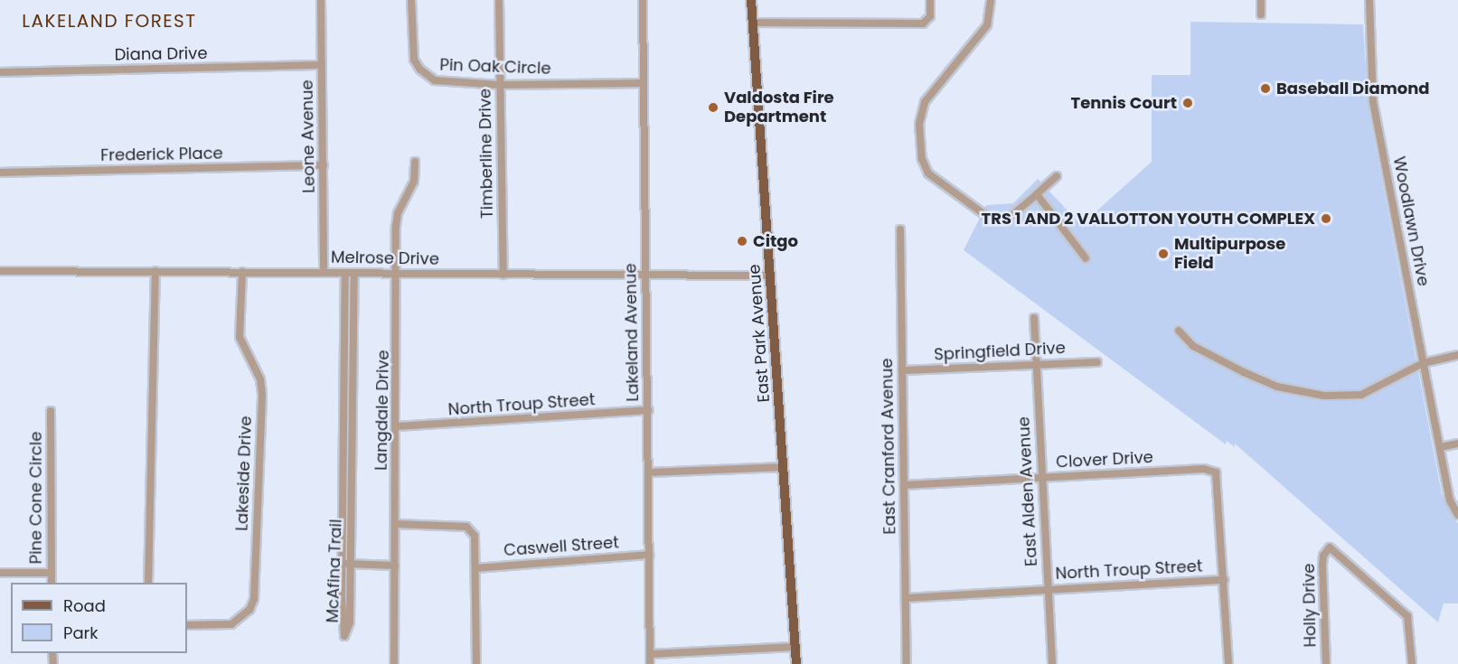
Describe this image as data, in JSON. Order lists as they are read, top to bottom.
{
  "streets": {
    "main road": ["East Park Avenue"],
    "street": [
      "Diana Drive",
      "Pin Oak Circle",
      "Leone Avenue",
      "Timberline Drive",
      "Frederick Place",
      "Woodlawn Drive",
      "Melrose Drive",
      "Lakeland Avenue",
      "Springfield Drive",
      "North Troup Street",
      "Langdale Drive",
      "East Cranford Avenue",
      "Clover Drive",
      "Lakeside Drive",
      "East Alden Avenue",
      "Pine Cone Circle",
      "Caswell Street",
      "McAfina Trail",
      "Holly Drive"
    ]
  },
  "crossings": [
    ["Diana Drive", "Leone Avenue"],
    ["Pin Oak Circle", "Timberline Drive"],
    ["Pin Oak Circle", "Lakeland Avenue"],
    ["Leone Avenue", "Frederick Place"],
    ["Leone Avenue", "Melrose Drive"],
    ["Timberline Drive", "Melrose Drive"],
    ["Melrose Drive", "Lakeland Avenue"],
    ["Melrose Drive", "East Park Avenue"],
    ["Melrose Drive", "Langdale Drive"],
    ["Melrose Drive", "Lakeside Drive"],
    ["Melrose Drive", "McAfina Trail"],
    ["Lakeland Avenue", "North Troup Street"],
    ["Lakeland Avenue", "Caswell Street"],
    ["Springfield Drive", "East Cranford Avenue"],
    ["Springfield Drive", "East Alden Avenue"],
    ["North Troup Street", "Langdale Drive"],
    ["North Troup Street", "East Cranford Avenue"],
    ["North Troup Street", "Clover Drive"],
    ["North Troup Street", "East Alden Avenue"],
    ["East Cranford Avenue", "Clover Drive"],
    ["Clover Drive", "East Alden Avenue"]
  ],
  "districts": ["LAKELAND FOREST"],
  "places": [
    "Baseball Diamond",
    "Tennis Court",
    "Valdosta Fire Department",
    "TRS 1 AND 2 VALLOTTON YOUTH COMPLEX",
    "Citgo",
    "Multipurpose Field"
  ],
  "legend": ["Road", "Park"]
}
